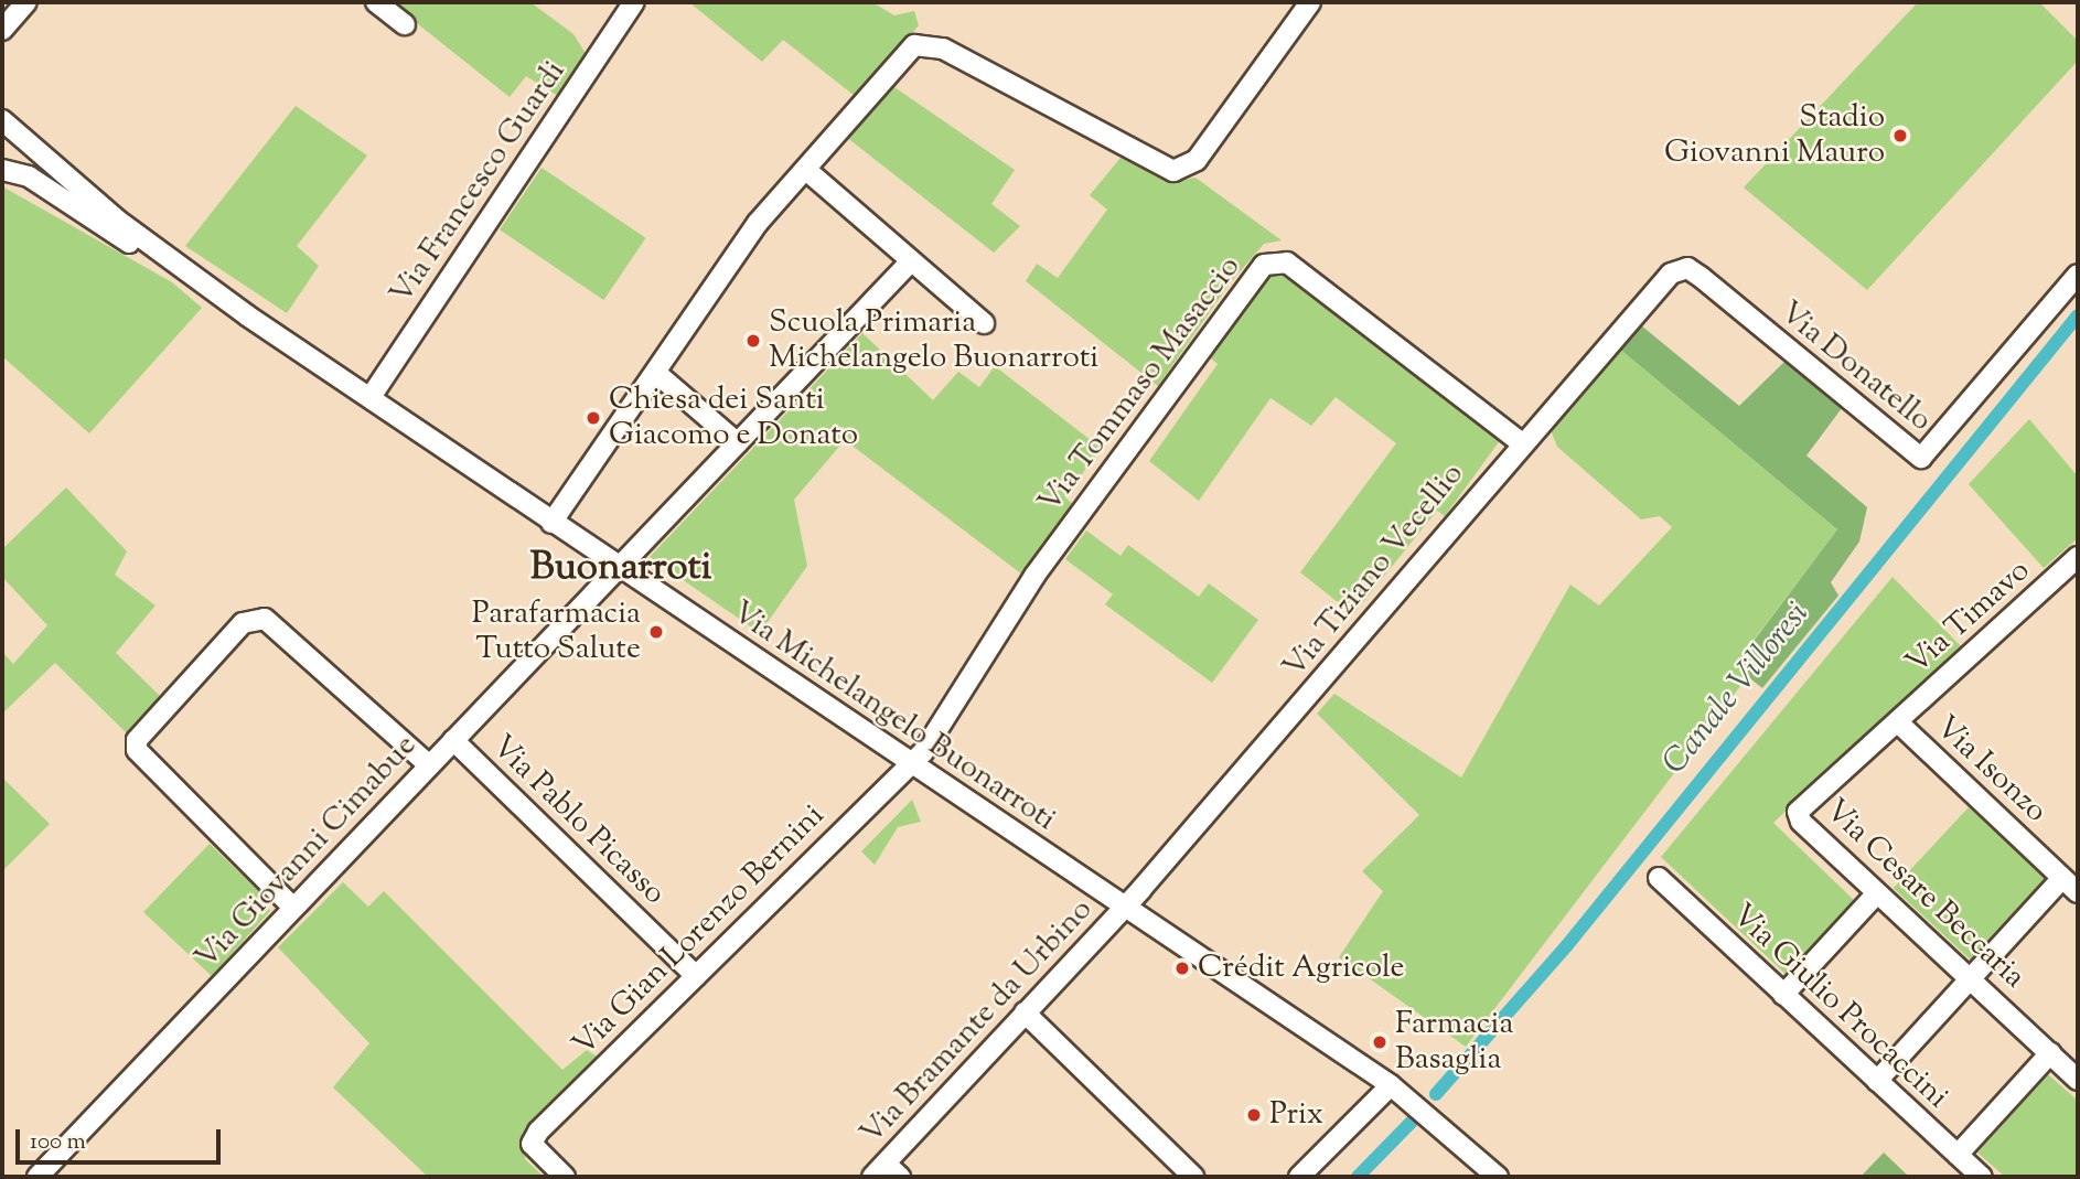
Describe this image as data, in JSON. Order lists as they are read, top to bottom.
{
  "streets": {
    "street": [
      "Via Francesco Guardi",
      "Via Donatello",
      "Via Tommaso Masaccio",
      "Via Tiziano Vecellio",
      "Via Timavo",
      "Via Michelangelo Buonarroti",
      "Via Isonzo",
      "Via Pablo Picasso",
      "Via Giovanni Cimabue",
      "Via Cesare Beccaria",
      "Via Gian Lorenzo Bernini",
      "Via Giulio Procaccini",
      "Via Bramante da Urbino"
    ]
  },
  "crossings": [
    ["Via Francesco Guardi", "Via Michelangelo Buonarroti"],
    ["Via Donatello", "Via Tiziano Vecellio"],
    ["Via Tommaso Masaccio", "Via Tiziano Vecellio"],
    ["Via Tommaso Masaccio", "Via Michelangelo Buonarroti"],
    ["Via Tommaso Masaccio", "Via Gian Lorenzo Bernini"],
    ["Via Tiziano Vecellio", "Via Michelangelo Buonarroti"],
    ["Via Tiziano Vecellio", "Via Bramante da Urbino"],
    ["Via Timavo", "Via Isonzo"],
    ["Via Timavo", "Via Cesare Beccaria"],
    ["Via Michelangelo Buonarroti", "Via Giovanni Cimabue"],
    ["Via Michelangelo Buonarroti", "Via Gian Lorenzo Bernini"],
    ["Via Michelangelo Buonarroti", "Via Bramante da Urbino"],
    ["Via Isonzo", "Via Cesare Beccaria"],
    ["Via Pablo Picasso", "Via Giovanni Cimabue"],
    ["Via Pablo Picasso", "Via Gian Lorenzo Bernini"]
  ],
  "districts": ["Buonarroti"],
  "water": ["Canale Villoresi"],
  "places": [
    "Stadio Giovanni Mauro",
    "Scuola Primaria Michelangelo Buonarroti",
    "Chiesa dei Santi Giacomo e Donato",
    "Parafarmacia Tutto Salute",
    "Crédit Agricole",
    "Farmacia Basaglia",
    "Prix"
  ],
  "scale_bar": "100 m"
}
